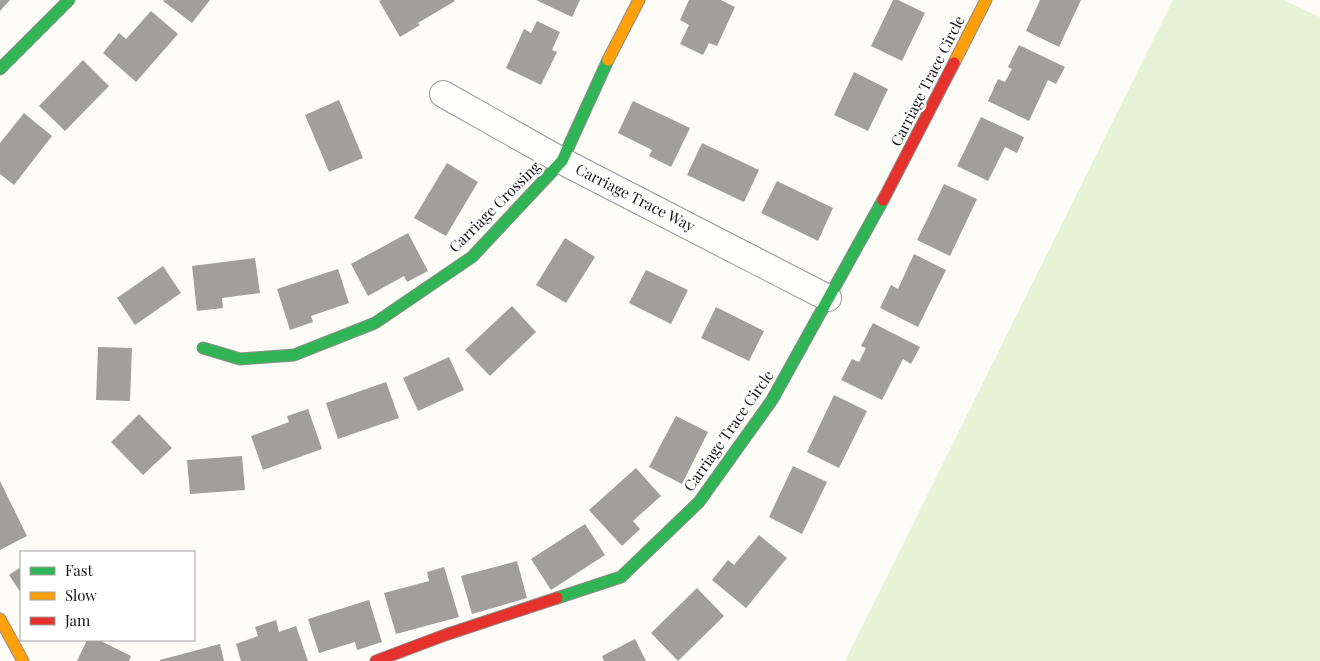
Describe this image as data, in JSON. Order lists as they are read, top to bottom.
{
  "streets": {
    "street": ["Carriage Trace Circle", "Carriage Trace Way", "Carriage Crossing"]
  },
  "crossings": [
    ["Carriage Trace Circle", "Carriage Trace Way"],
    ["Carriage Trace Way", "Carriage Crossing"]
  ],
  "legend": ["Fast", "Slow", "Jam"]
}
